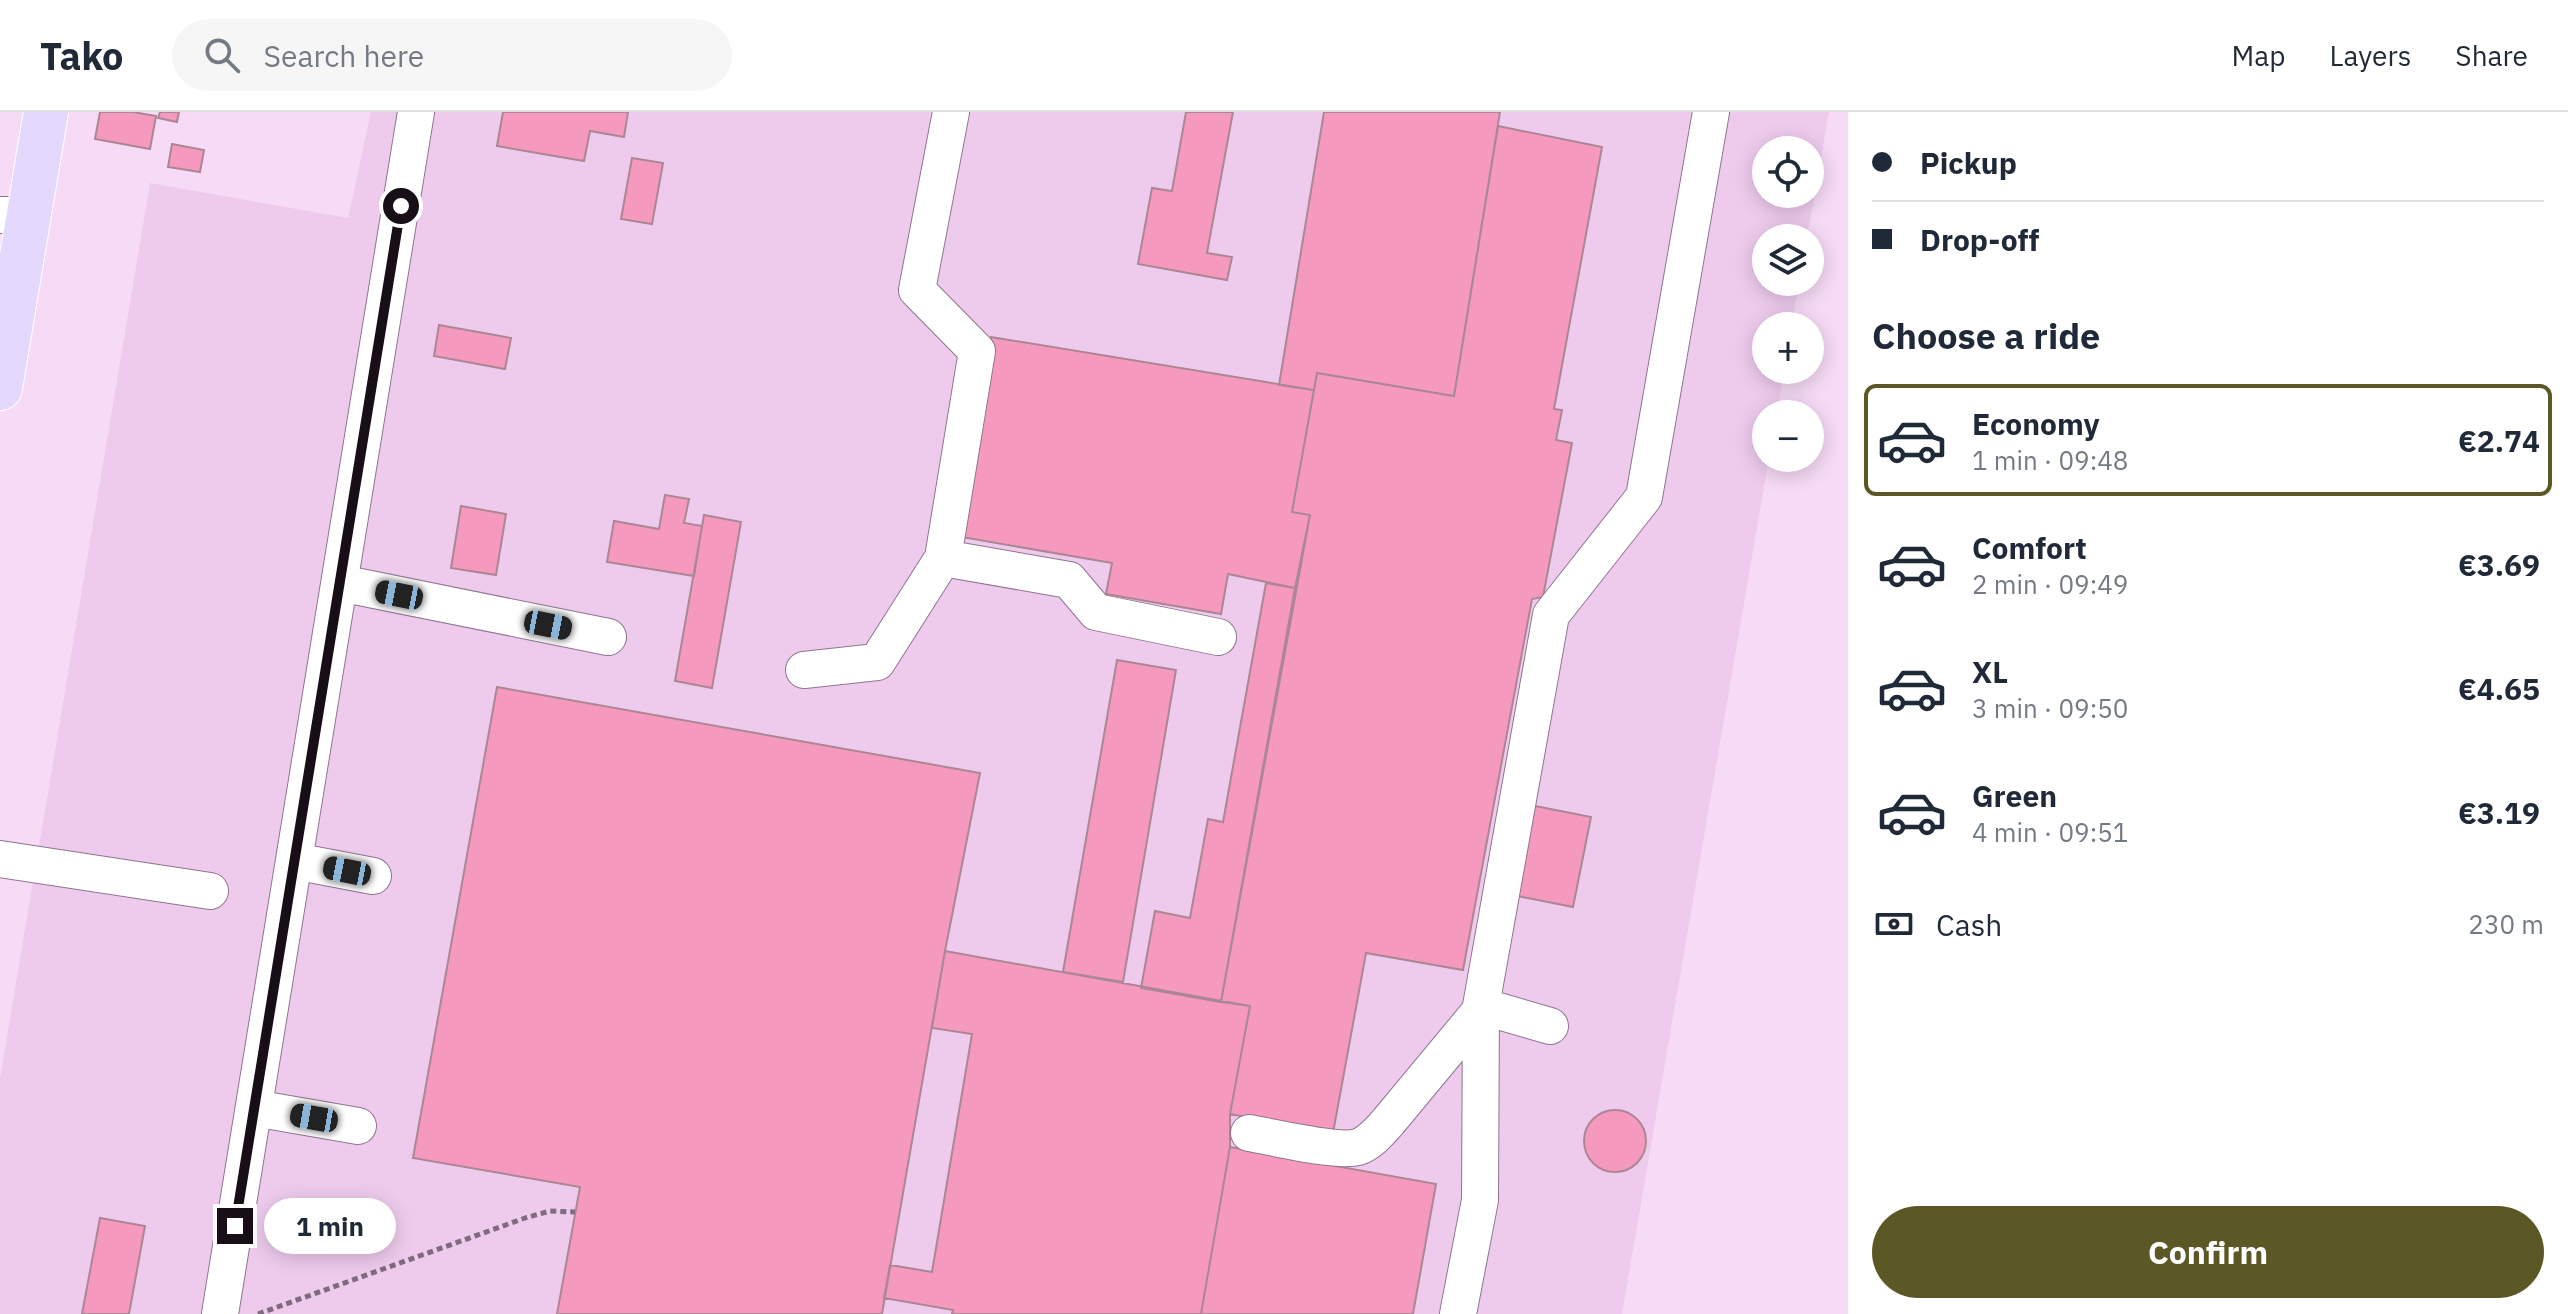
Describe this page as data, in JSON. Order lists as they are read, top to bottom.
{
  "page": {
    "header": "Tako",
    "search": "Search here",
    "nav": ["Map", "Layers", "Share"],
    "banner": ["Pickup", "Drop-off"],
    "map_buttons": ["+", "−"],
    "heading": "Choose a ride",
    "list": [
      {
        "name": "Economy",
        "note": "1 min · 09:48",
        "value": "€2.74"
      },
      {
        "name": "Comfort",
        "note": "2 min · 09:49",
        "value": "€3.69"
      },
      {
        "name": "XL",
        "note": "3 min · 09:50",
        "value": "€4.65"
      },
      {
        "name": "Green",
        "note": "4 min · 09:51",
        "value": "€3.19"
      }
    ],
    "pay": ["Cash", "230 m"],
    "buttons": "Confirm",
    "bubble": "1 min"
  }
}
